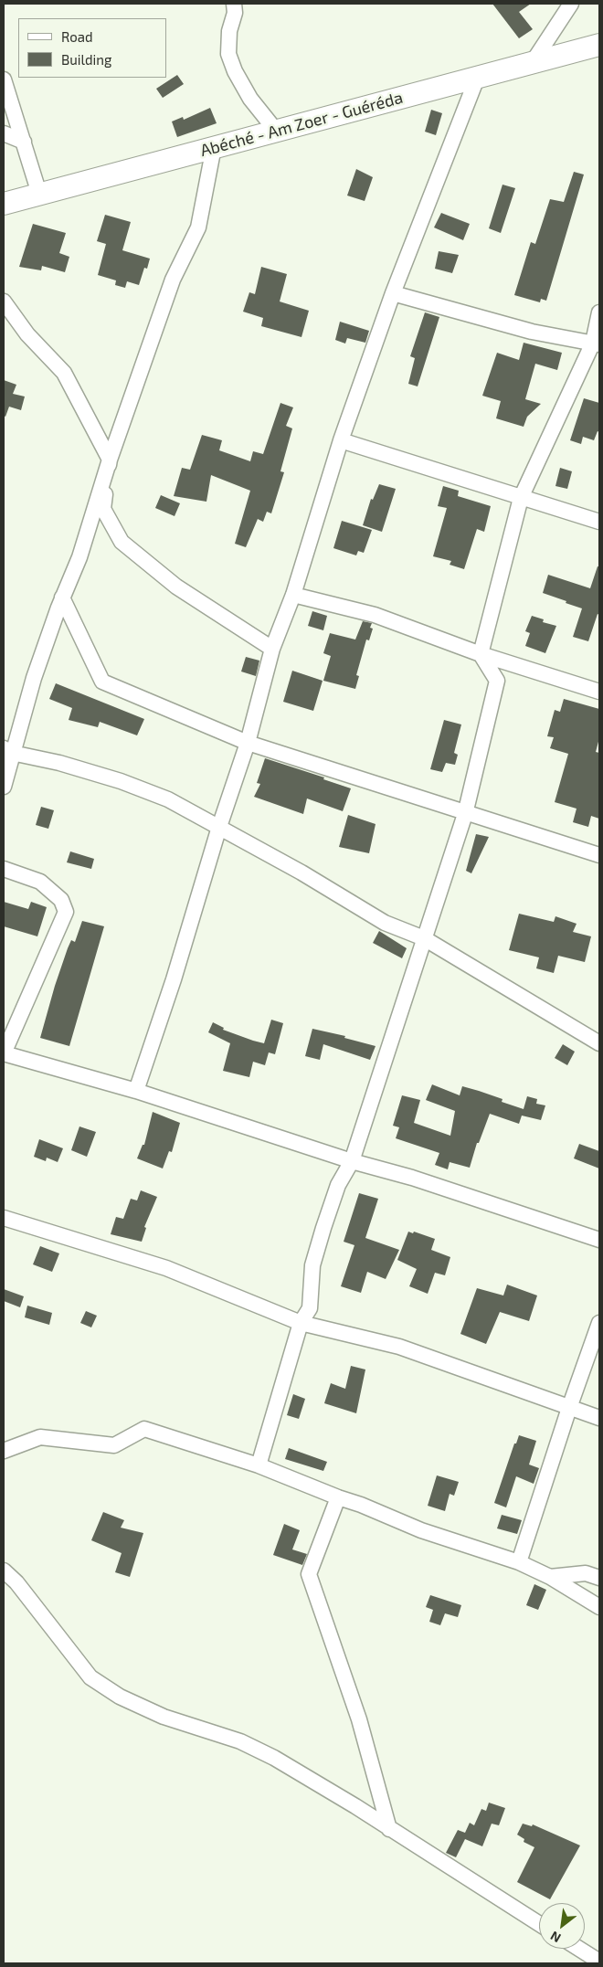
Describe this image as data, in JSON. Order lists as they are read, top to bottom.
{
  "streets": {
    "main road": ["Abéché - Am Zoer - Guéréda"]
  },
  "legend": ["Road", "Building"],
  "north": "bottom left"
}
